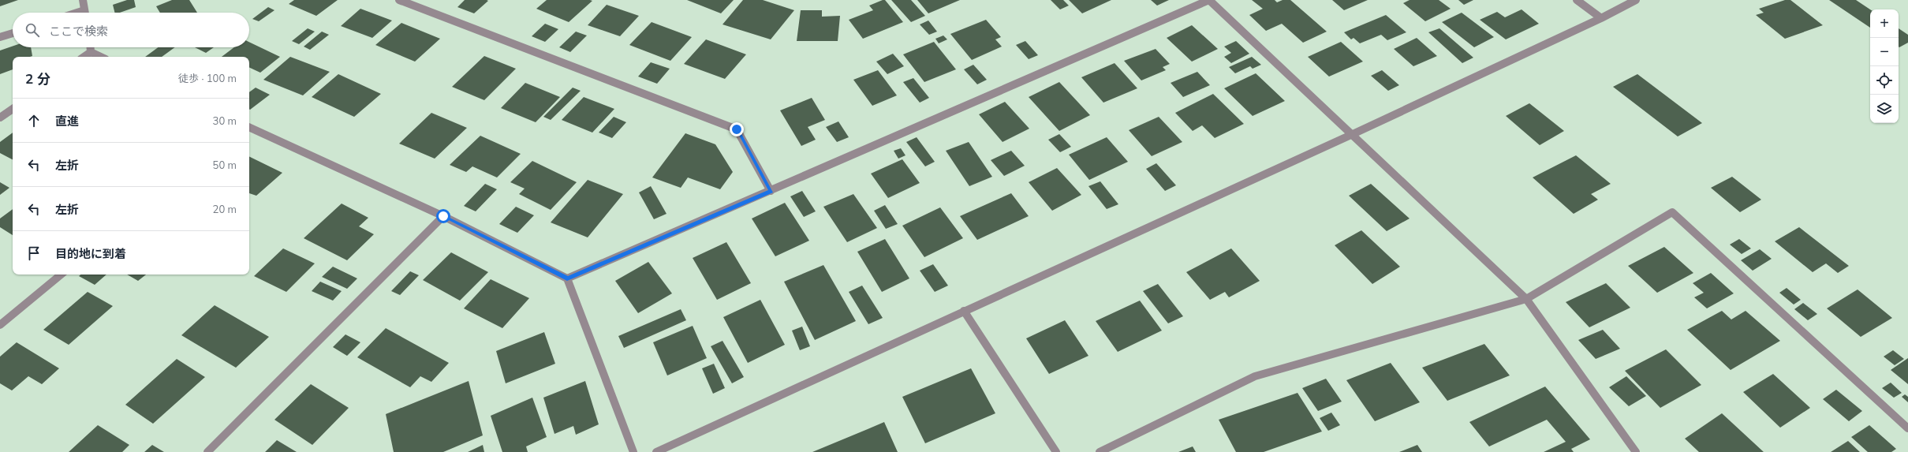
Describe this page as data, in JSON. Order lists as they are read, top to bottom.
{
  "page": {
    "map_buttons": ["+", "−"],
    "search": "ここで検索",
    "heading": ["2 分", "徒歩 · 100 m"],
    "list": [
      ["直進", "30 m"],
      ["左折", "50 m"],
      ["左折", "20 m"],
      "目的地に到着"
    ]
  }
}
